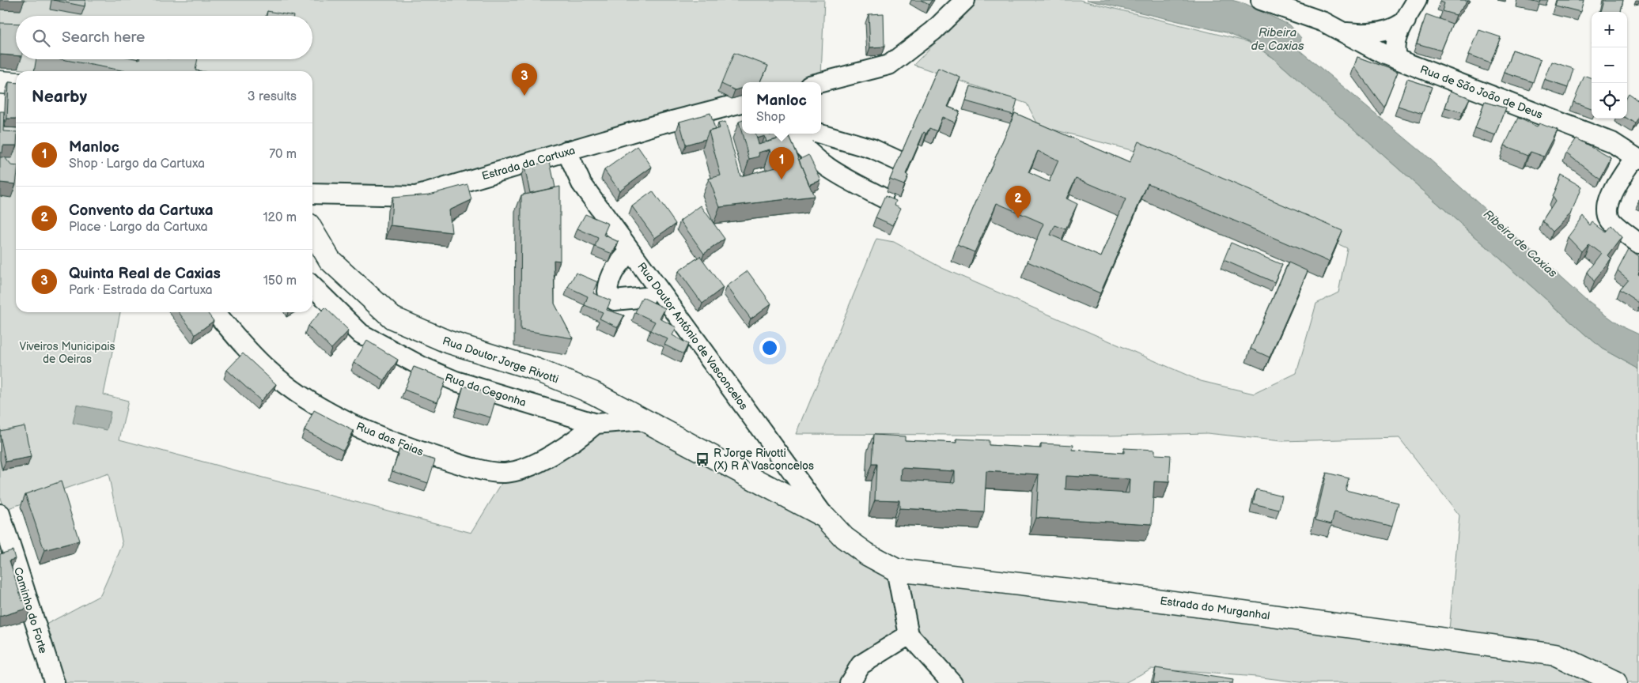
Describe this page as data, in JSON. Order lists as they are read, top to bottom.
{
  "streets": {
    "street": [
      "Rua de São João de Deus",
      "Estrada da Cartuxa",
      "Rua Doutor António de Vasconcelos",
      "Rua Doutor Jorge Rivotti",
      "Rua da Cegonha",
      "Rua das Faias",
      "Estrada do Murganhal",
      "Caminho do Forte"
    ]
  },
  "crossings": [
    ["Estrada da Cartuxa", "Rua Doutor António de Vasconcelos"],
    ["Rua Doutor António de Vasconcelos", "Rua Doutor Jorge Rivotti"],
    ["Rua Doutor António de Vasconcelos", "Estrada do Murganhal"],
    ["Rua Doutor Jorge Rivotti", "Rua da Cegonha"],
    ["Rua Doutor Jorge Rivotti", "Estrada do Murganhal"],
    ["Rua da Cegonha", "Rua das Faias"]
  ],
  "water": ["Ribeira de Caxias"],
  "parks": ["Viveiros Municipais de Oeiras"],
  "places": {
    "bus stop": ["R Jorge Rivotti (X) R A Vasconcelos"]
  },
  "page": {
    "map_buttons": ["+", "−"],
    "search": "Search here",
    "pins": ["3", "1", "2"],
    "heading": ["Nearby", "3 results"],
    "popup": ["Manloc", "Shop"],
    "list": [
      {
        "mark": "1",
        "name": "Manloc",
        "note": "Shop · Largo da Cartuxa",
        "value": "70 m"
      },
      {
        "mark": "2",
        "name": "Convento da Cartuxa",
        "note": "Place · Largo da Cartuxa",
        "value": "120 m"
      },
      {
        "mark": "3",
        "name": "Quinta Real de Caxias",
        "note": "Park · Estrada da Cartuxa",
        "value": "150 m"
      }
    ]
  }
}
